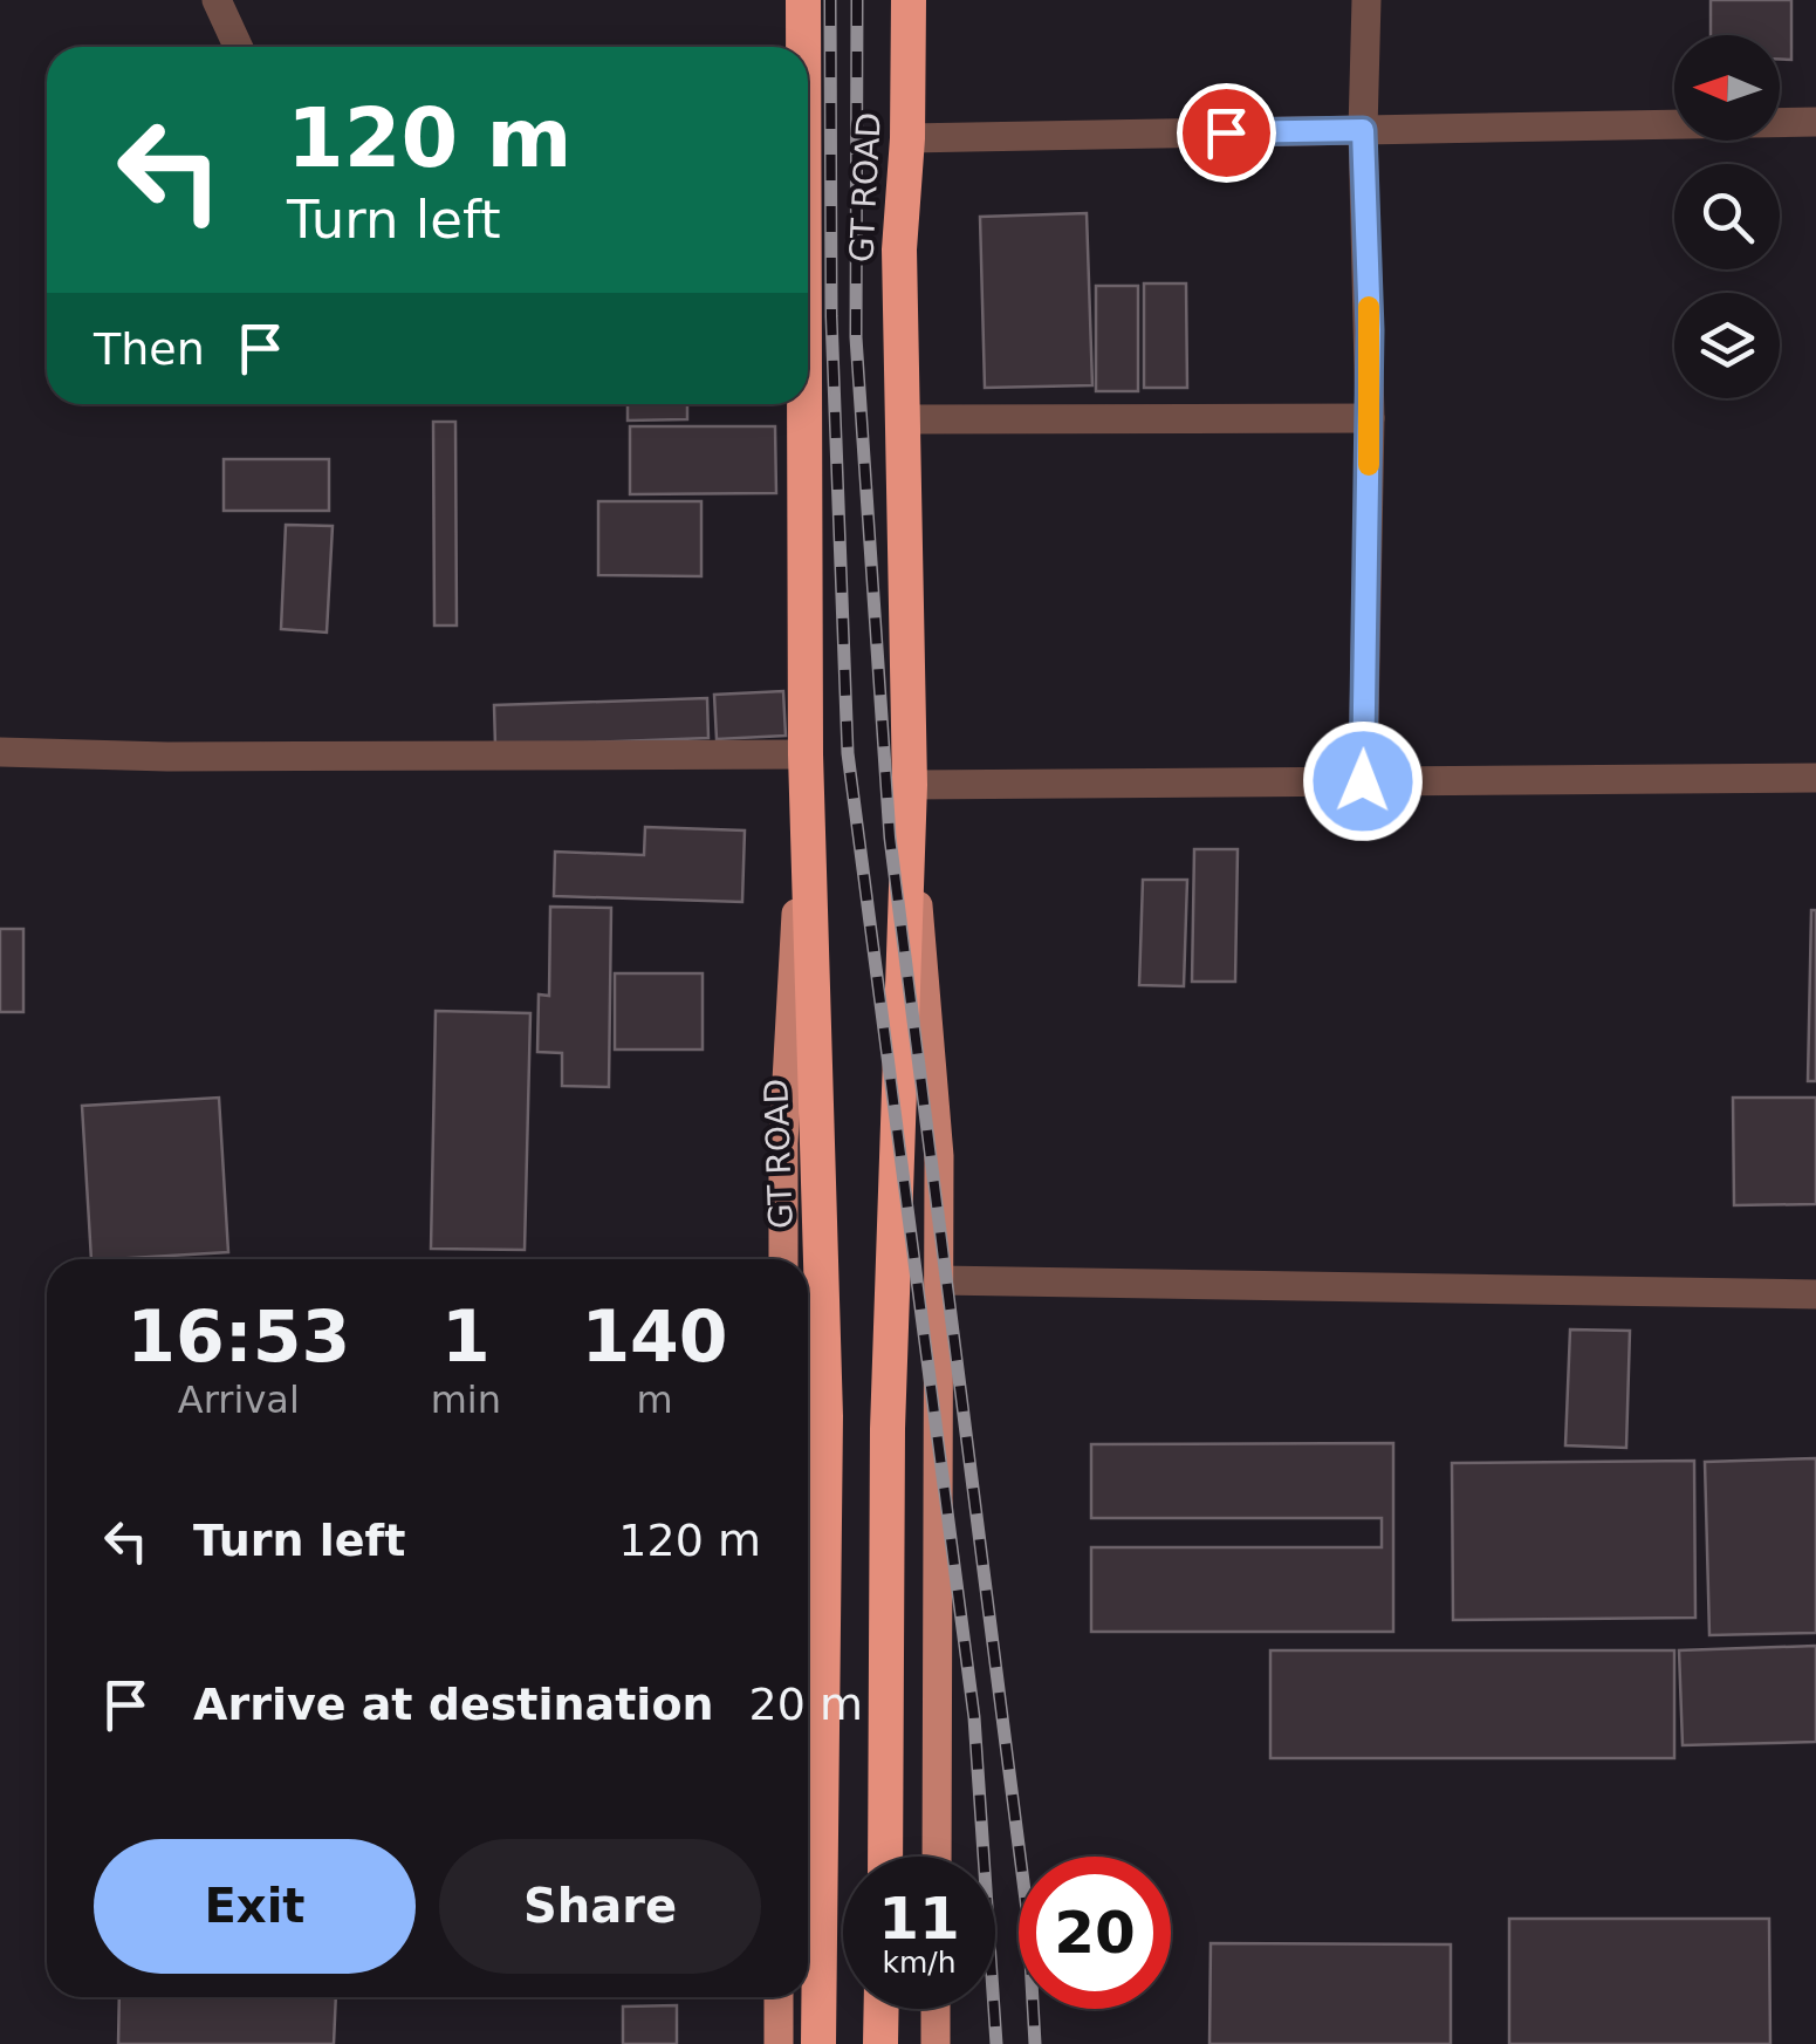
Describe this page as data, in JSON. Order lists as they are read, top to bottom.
{
  "streets": {
    "highway": ["GT ROAD"]
  },
  "north": "left",
  "page": {
    "turn": ["120 m", "Turn left"],
    "then": "Then",
    "eta": [
      "16:53",
      "Arrival",
      "1",
      "min",
      "140",
      "m"
    ],
    "list": [
      {
        "name": "Turn left",
        "value": "120 m"
      },
      {
        "name": "Arrive at destination",
        "value": "20 m"
      }
    ],
    "buttons": ["Exit", "Share"],
    "speed": "11 km/h",
    "limit": "20"
  }
}
